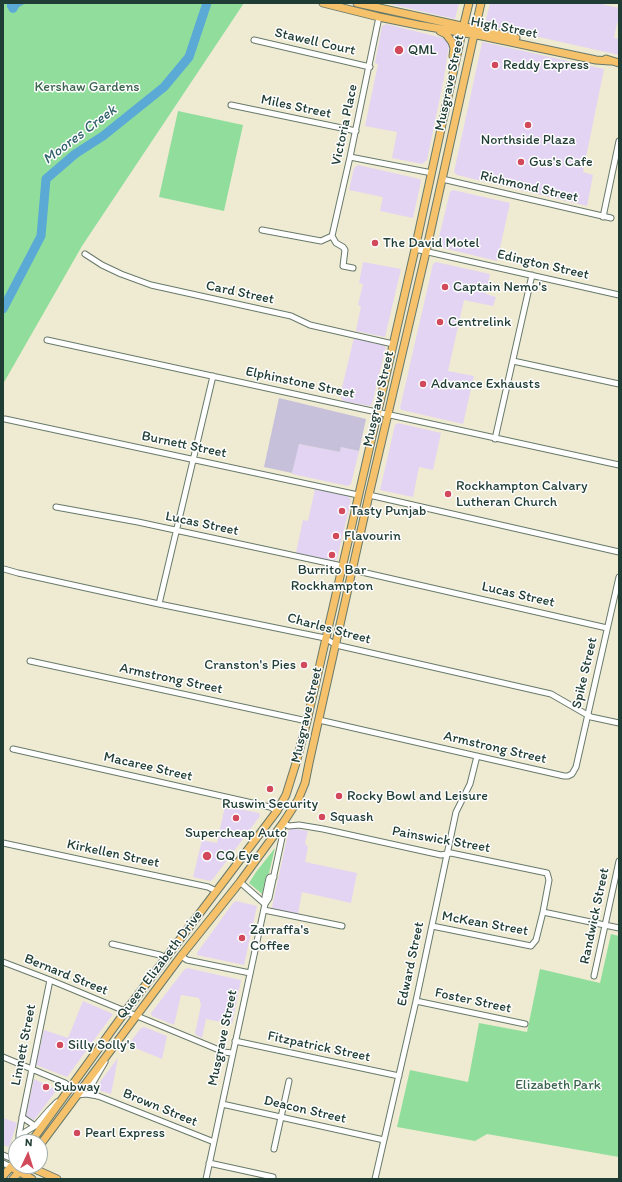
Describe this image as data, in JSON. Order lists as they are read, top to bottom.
{
  "streets": {
    "main road": ["High Street", "Musgrave Street", "Queen Elizabeth Drive"],
    "street": [
      "Stawell Court",
      "Miles Street",
      "Victoria Place",
      "Richmond Street",
      "Edington Street",
      "Card Street",
      "Elphinstone Street",
      "Burnett Street",
      "Lucas Street",
      "Charles Street",
      "Spike Street",
      "Armstrong Street",
      "Macaree Street",
      "Painswick Street",
      "Kirkellen Street",
      "Randwick Street",
      "McKean Street",
      "Edward Street",
      "Bernard Street",
      "Foster Street",
      "Linnett Street",
      "Fitzpatrick Street",
      "Brown Street",
      "Deacon Street"
    ]
  },
  "crossings": [
    ["High Street", "Musgrave Street"],
    ["High Street", "Victoria Place"],
    ["Stawell Court", "Victoria Place"],
    ["Musgrave Street", "Richmond Street"],
    ["Musgrave Street", "Edington Street"],
    ["Musgrave Street", "Card Street"],
    ["Musgrave Street", "Elphinstone Street"],
    ["Musgrave Street", "Burnett Street"],
    ["Musgrave Street", "Lucas Street"],
    ["Musgrave Street", "Charles Street"],
    ["Musgrave Street", "Armstrong Street"],
    ["Musgrave Street", "Painswick Street"],
    ["Musgrave Street", "Queen Elizabeth Drive"],
    ["Musgrave Street", "Bernard Street"],
    ["Musgrave Street", "Fitzpatrick Street"],
    ["Musgrave Street", "Brown Street"],
    ["Musgrave Street", "Deacon Street"],
    ["Miles Street", "Victoria Place"],
    ["Lucas Street", "Spike Street"],
    ["Charles Street", "Spike Street"],
    ["Spike Street", "Armstrong Street"],
    ["Armstrong Street", "Edward Street"],
    ["Macaree Street", "Queen Elizabeth Drive"],
    ["Painswick Street", "McKean Street"],
    ["Painswick Street", "Edward Street"],
    ["Painswick Street", "Queen Elizabeth Drive"],
    ["Kirkellen Street", "Queen Elizabeth Drive"],
    ["McKean Street", "Edward Street"],
    ["Edward Street", "Foster Street"],
    ["Edward Street", "Fitzpatrick Street"],
    ["Edward Street", "Deacon Street"],
    ["Queen Elizabeth Drive", "Bernard Street"],
    ["Queen Elizabeth Drive", "Brown Street"],
    ["Bernard Street", "Linnett Street"]
  ],
  "water": ["Moores Creek"],
  "parks": ["Kershaw Gardens", "Elizabeth Park"],
  "places": [
    "QML",
    "Reddy Express",
    "Northside Plaza",
    "Gus's Cafe",
    "The David Motel",
    "Captain Nemo's",
    "Centrelink",
    "Advance Exhausts",
    "Rockhampton Calvary Lutheran Church",
    "Tasty Punjab",
    "Flavourin",
    "Burrito Bar Rockhampton",
    "Cranston's Pies",
    "Ruswin Security",
    "Rocky Bowl and Leisure",
    "Squash",
    "Supercheap Auto",
    "CQ Eye",
    "Zarraffa's Coffee",
    "Silly Solly's",
    "Subway",
    "Pearl Express"
  ],
  "north": "top"
}
